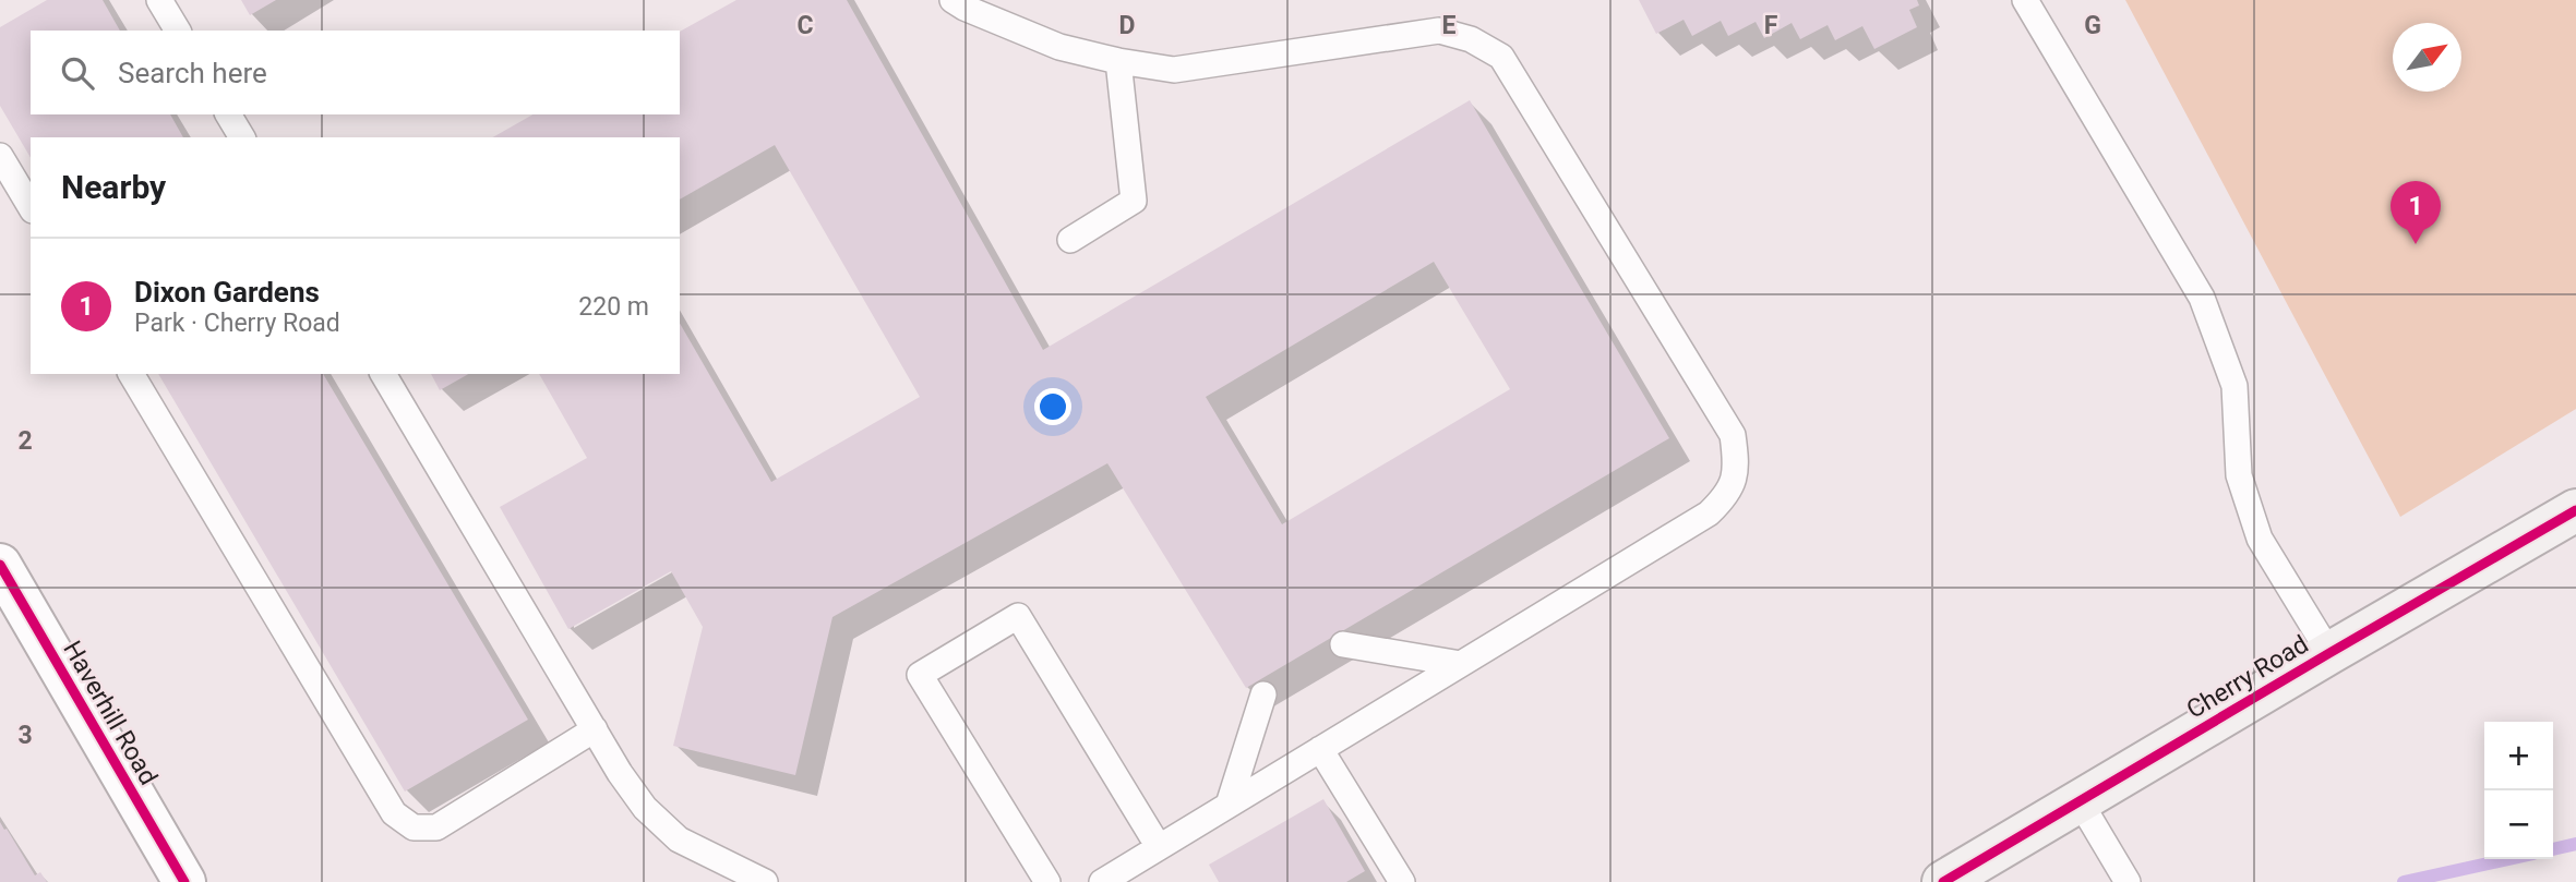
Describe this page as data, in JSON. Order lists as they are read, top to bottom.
{
  "streets": {
    "main road": ["Cherry Road"],
    "street": ["Haverhill Road"]
  },
  "north": "top right",
  "page": {
    "search": "Search here",
    "heading": "Nearby",
    "pins": "1",
    "list": [
      {
        "mark": "1",
        "name": "Dixon Gardens",
        "note": "Park · Cherry Road",
        "value": "220 m"
      }
    ],
    "map_buttons": ["+", "−"]
  },
  "grid": {
    "columns": [
      "C",
      "D",
      "E",
      "F",
      "G"
    ],
    "rows": ["2", "3"]
  }
}
